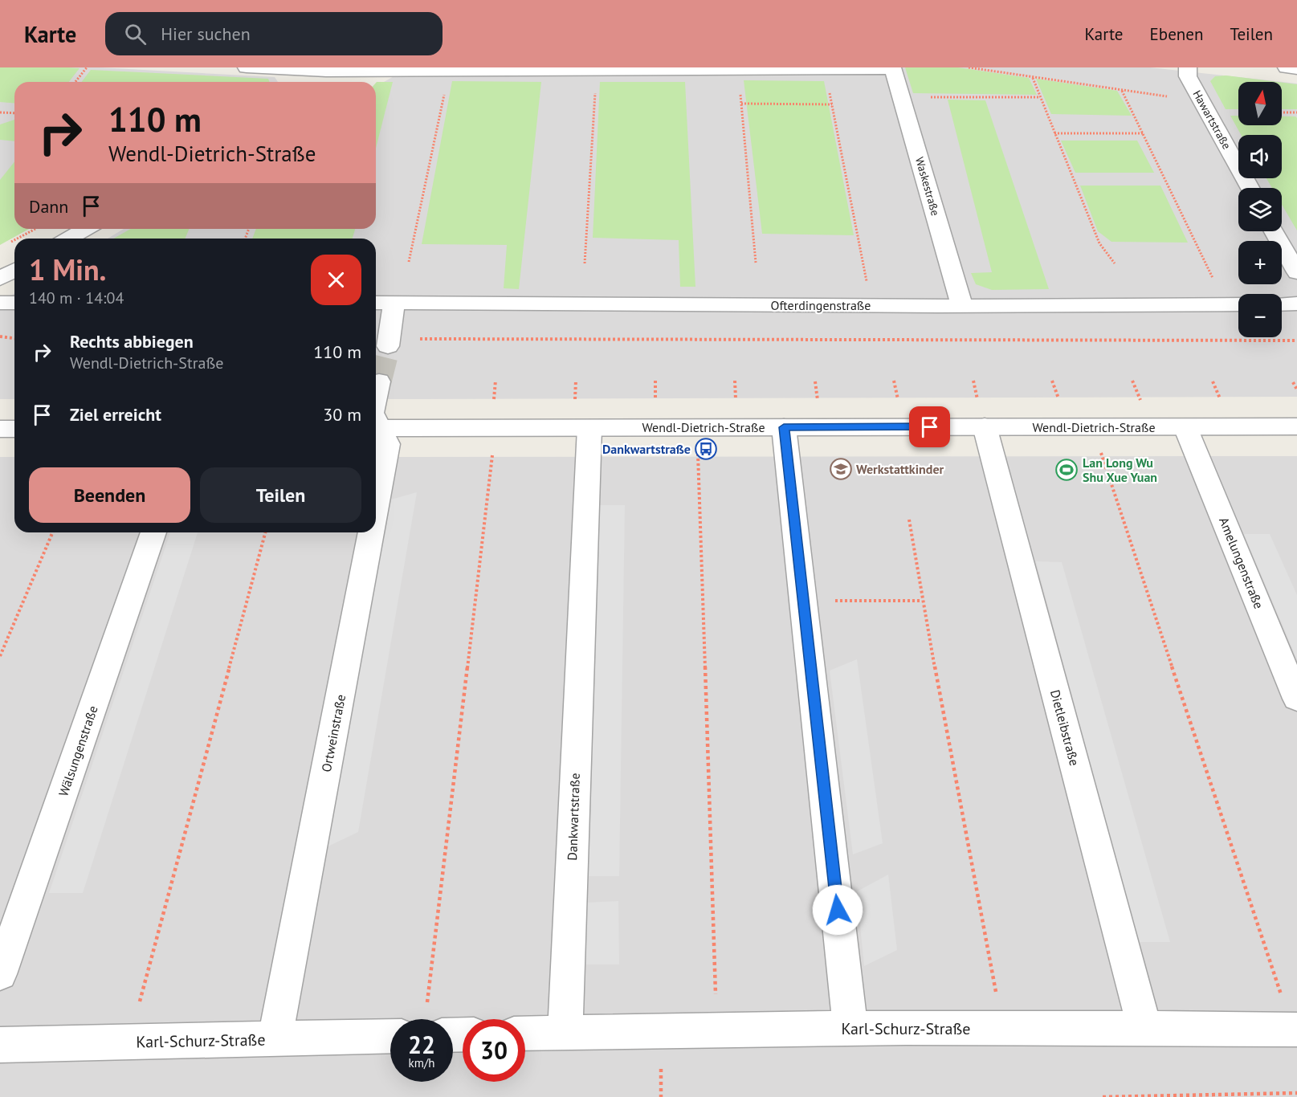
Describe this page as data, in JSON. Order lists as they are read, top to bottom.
{
  "streets": {
    "street": [
      "Hawartstraße",
      "Waskestraße",
      "Ofterdingenstraße",
      "Wendl-Dietrich-Straße",
      "Amelungenstraße",
      "Dietleibstraße",
      "Ortweinstraße",
      "Wälsungenstraße",
      "Dankwartstraße",
      "Karl-Schurz-Straße"
    ]
  },
  "crossings": [
    ["Waskestraße", "Ofterdingenstraße"],
    ["Wendl-Dietrich-Straße", "Amelungenstraße"],
    ["Wendl-Dietrich-Straße", "Dietleibstraße"],
    ["Wendl-Dietrich-Straße", "Ortweinstraße"],
    ["Wendl-Dietrich-Straße", "Dankwartstraße"],
    ["Dietleibstraße", "Karl-Schurz-Straße"],
    ["Ortweinstraße", "Karl-Schurz-Straße"],
    ["Dankwartstraße", "Karl-Schurz-Straße"]
  ],
  "places": {
    "bus stop": ["Dankwartstraße"],
    "school or university": ["Werkstattkinder"],
    "sports": ["Lan Long Wu Shu Xue Yuan"]
  },
  "north": "top",
  "page": {
    "header": "Karte",
    "search": "Hier suchen",
    "nav": ["Karte", "Ebenen", "Teilen"],
    "map_buttons": ["+", "−"],
    "turn": ["110 m", "Wendl-Dietrich-Straße"],
    "then": "Dann",
    "heading": ["1 Min.", "140 m · 14:04"],
    "list": [
      {
        "name": "Rechts abbiegen",
        "note": "Wendl-Dietrich-Straße",
        "value": "110 m"
      },
      {
        "name": "Ziel erreicht",
        "value": "30 m"
      }
    ],
    "buttons": ["Beenden", "Teilen"],
    "speed": "22 km/h",
    "limit": "30"
  }
}
